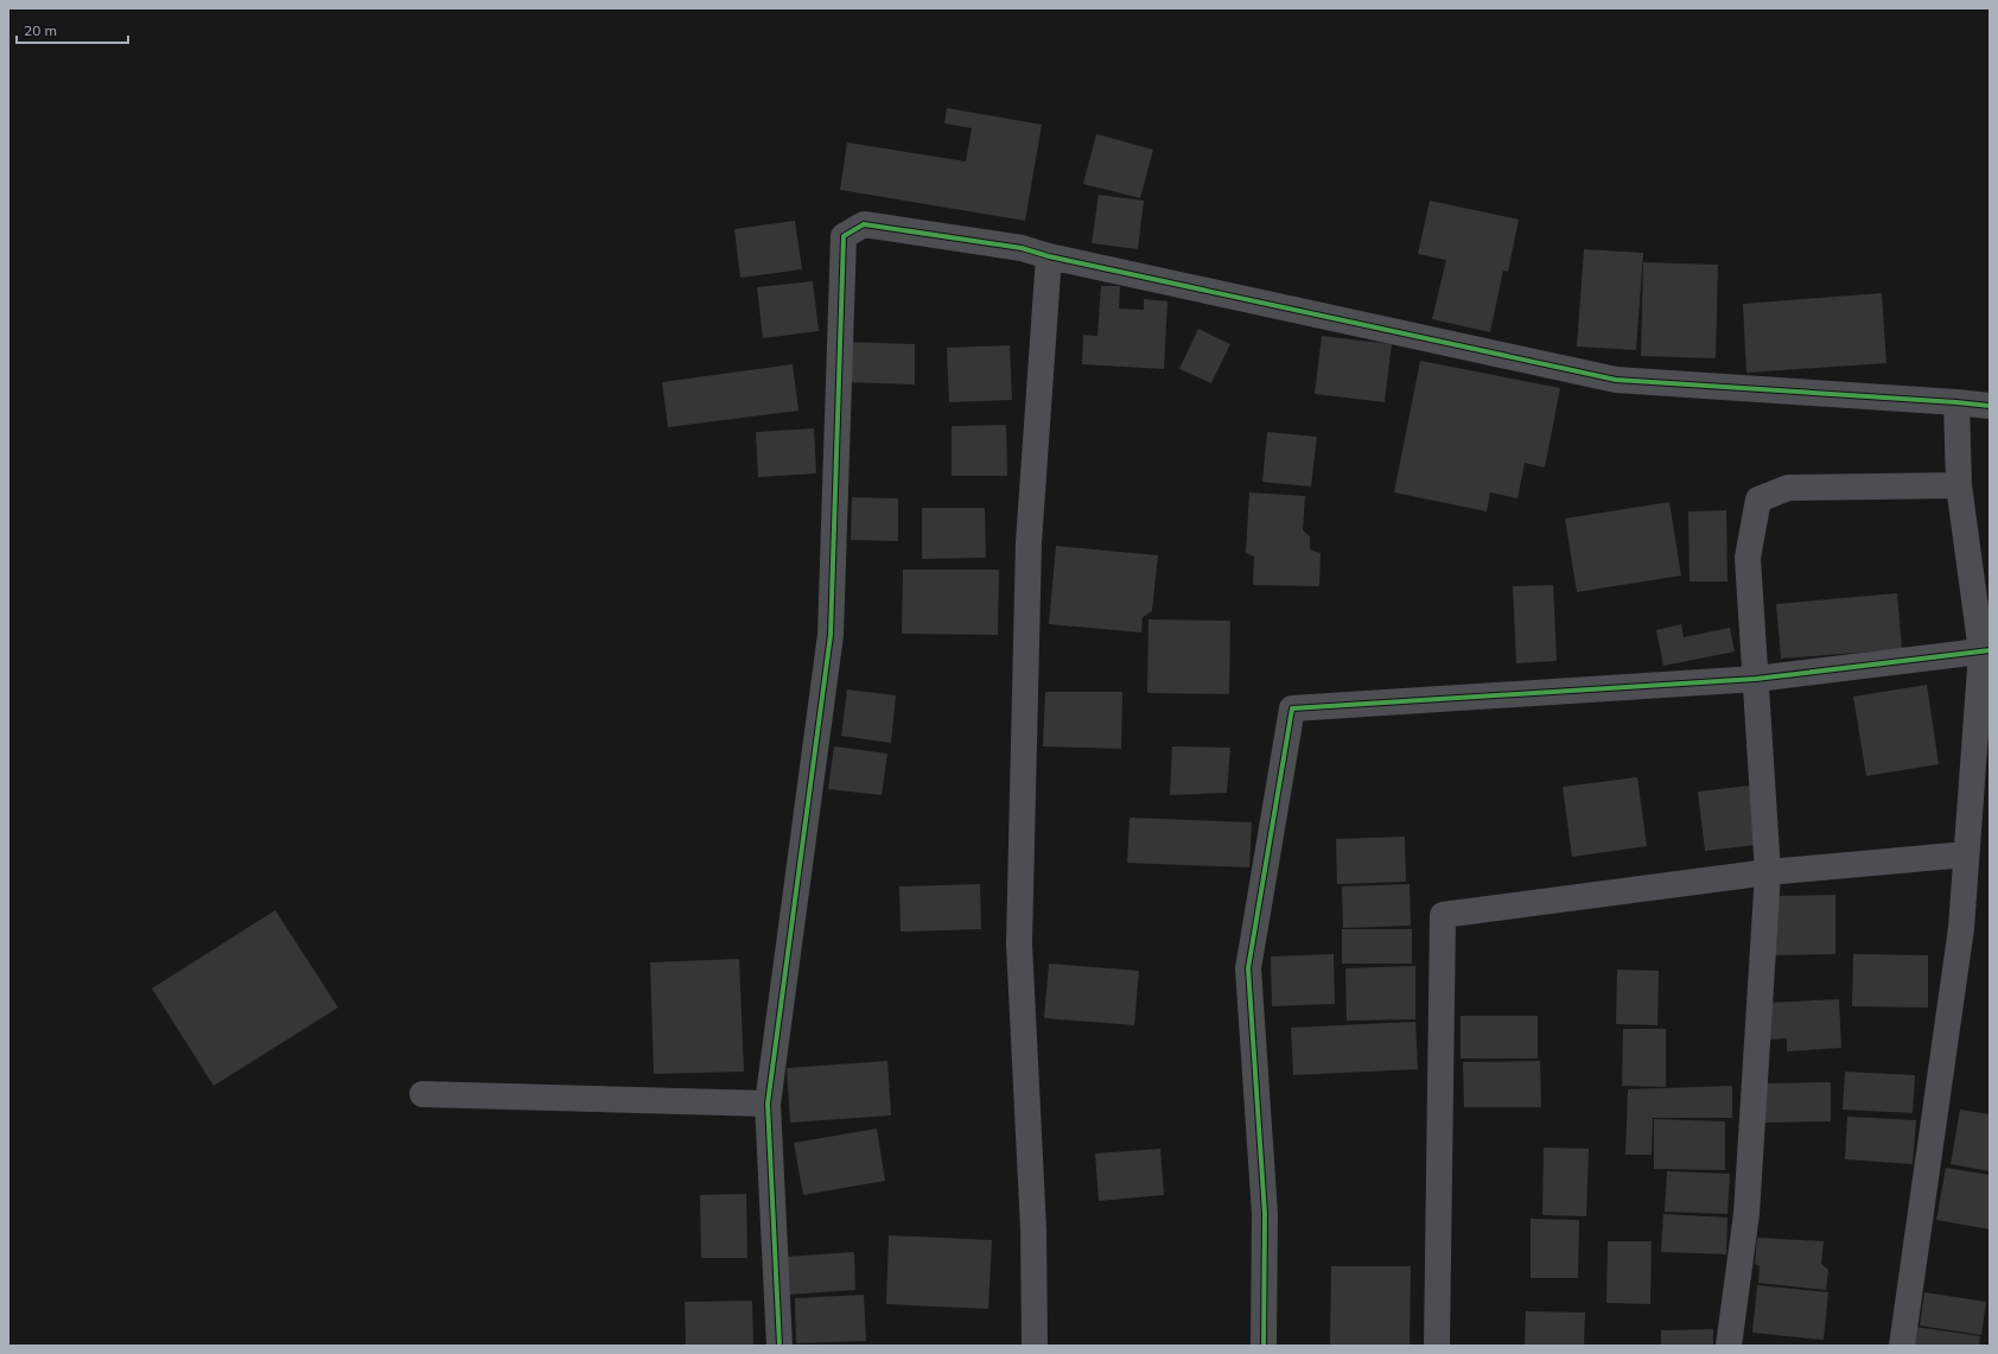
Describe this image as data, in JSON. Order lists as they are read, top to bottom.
{
  "scale_bar": "20 m"
}
